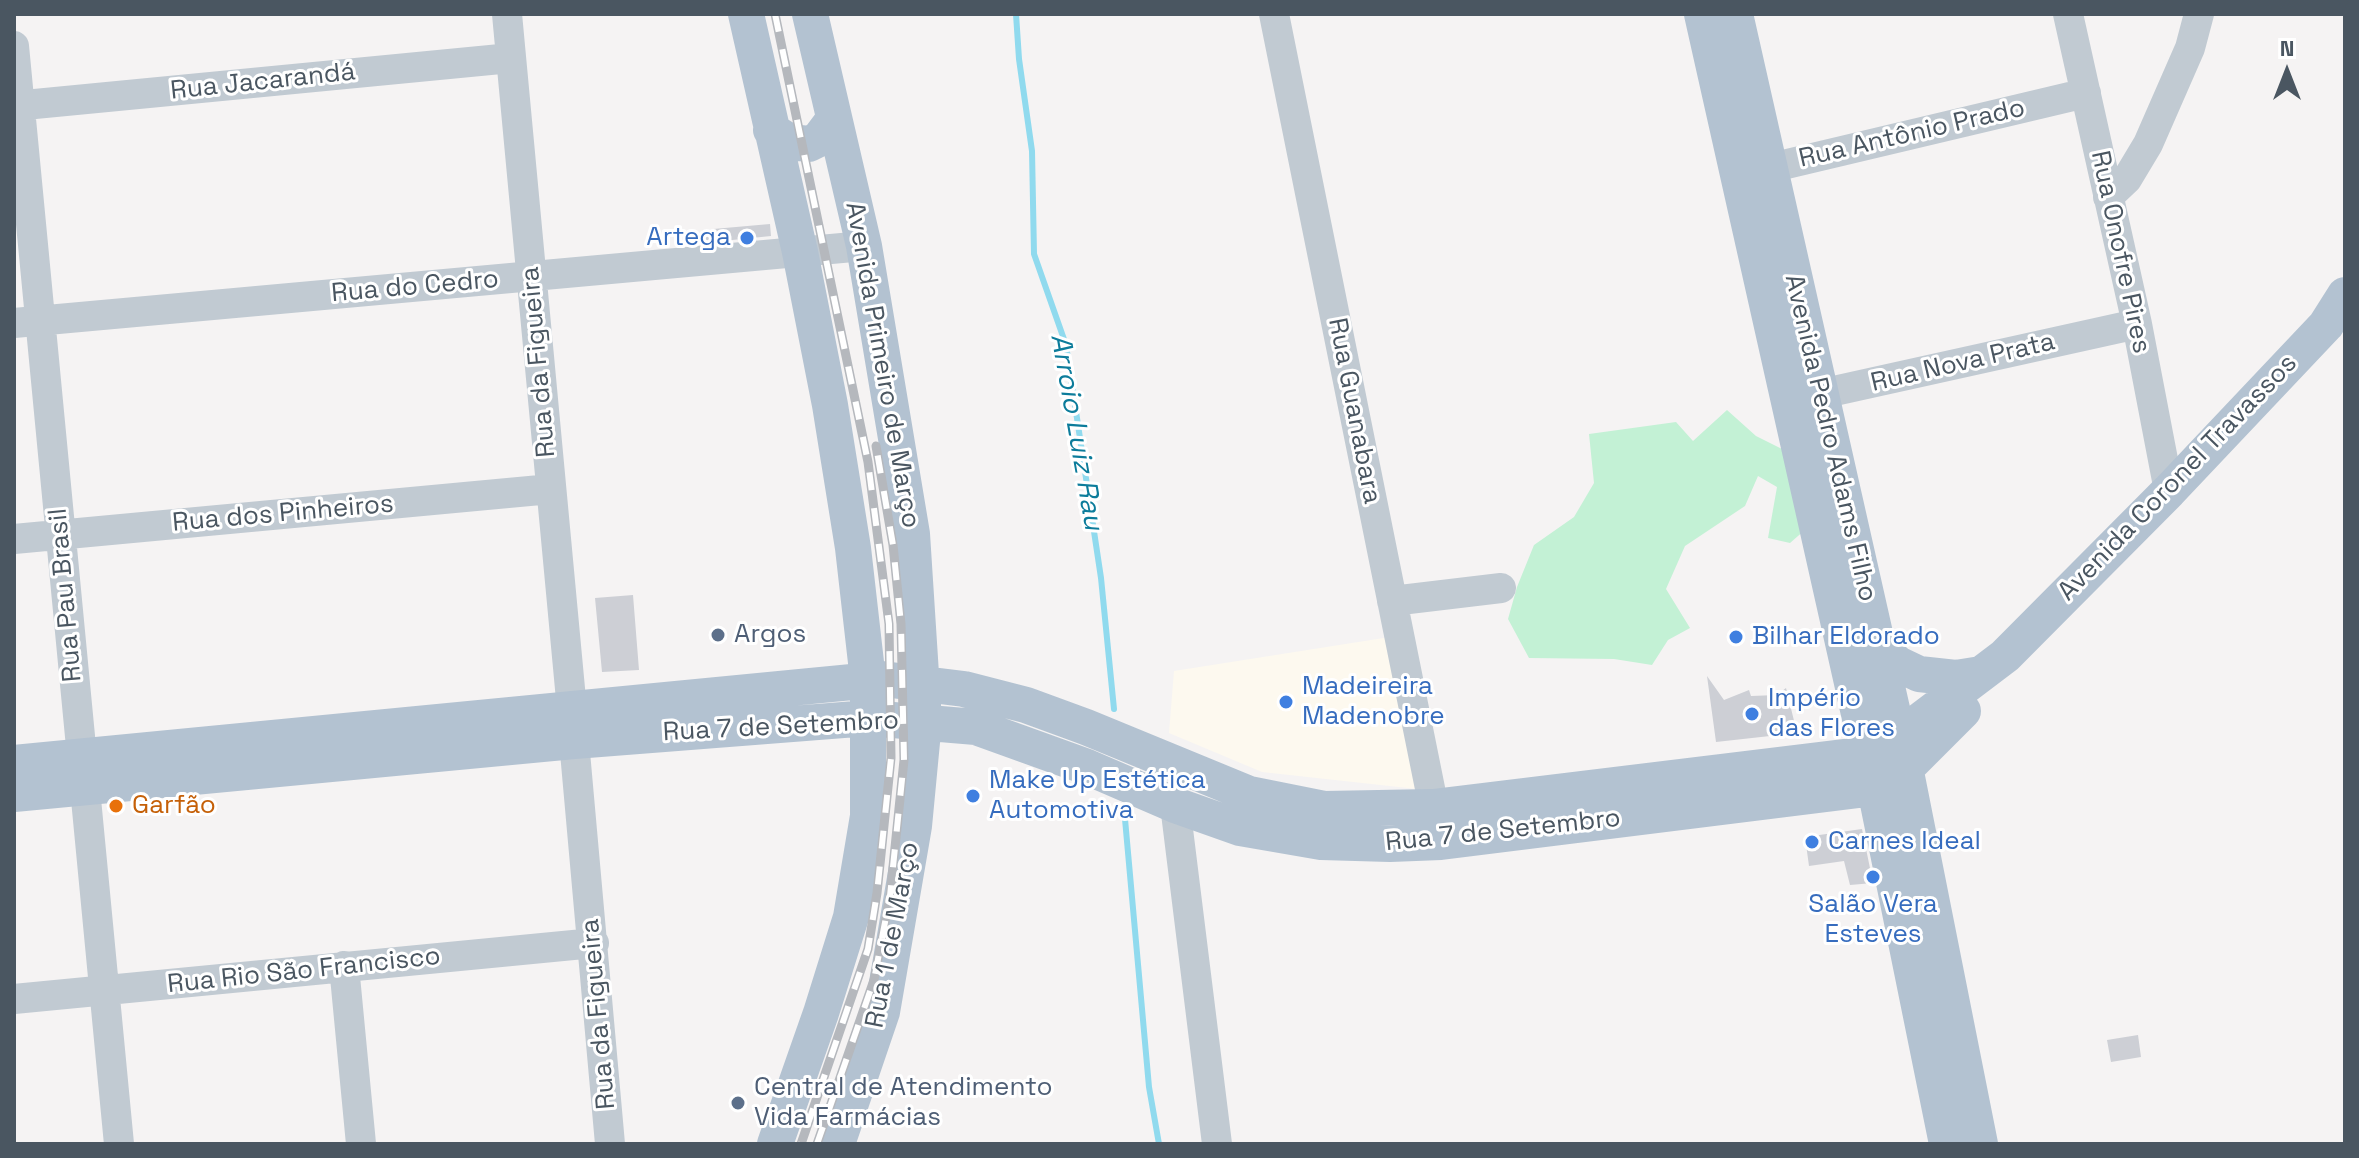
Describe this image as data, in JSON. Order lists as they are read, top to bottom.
{
  "streets": {
    "main road": [
      "Avenida Primeiro de Março",
      "Avenida Pedro Adams Filho",
      "Avenida Coronel Travassos",
      "Rua 7 de Setembro",
      "Rua 1 de Março"
    ],
    "street": [
      "Rua Jacarandá",
      "Rua Antônio Prado",
      "Rua Onofre Pires",
      "Rua do Cedro",
      "Rua da Figueira",
      "Rua Nova Prata",
      "Rua Guanabara",
      "Rua dos Pinheiros",
      "Rua Pau Brasil",
      "Rua Rio São Francisco"
    ]
  },
  "crossings": [
    ["Rua Jacarandá", "Rua da Figueira"],
    ["Rua Jacarandá", "Rua Pau Brasil"],
    ["Rua Antônio Prado", "Rua Onofre Pires"],
    ["Rua Antônio Prado", "Avenida Pedro Adams Filho"],
    ["Rua Onofre Pires", "Rua Nova Prata"],
    ["Rua Onofre Pires", "Avenida Coronel Travassos"],
    ["Rua do Cedro", "Rua da Figueira"],
    ["Rua do Cedro", "Avenida Primeiro de Março"],
    ["Rua do Cedro", "Rua Pau Brasil"],
    ["Rua da Figueira", "Rua dos Pinheiros"],
    ["Rua da Figueira", "Rua 7 de Setembro"],
    ["Rua da Figueira", "Rua Rio São Francisco"],
    ["Rua Nova Prata", "Avenida Pedro Adams Filho"],
    ["Avenida Primeiro de Março", "Rua 7 de Setembro"],
    ["Avenida Primeiro de Março", "Rua 1 de Março"],
    ["Rua Guanabara", "Rua 7 de Setembro"],
    ["Avenida Pedro Adams Filho", "Avenida Coronel Travassos"],
    ["Avenida Pedro Adams Filho", "Rua 7 de Setembro"],
    ["Avenida Coronel Travassos", "Rua 7 de Setembro"],
    ["Rua dos Pinheiros", "Rua Pau Brasil"],
    ["Rua Pau Brasil", "Rua 7 de Setembro"],
    ["Rua Pau Brasil", "Rua Rio São Francisco"],
    ["Rua 7 de Setembro", "Rua 1 de Março"]
  ],
  "water": ["Arroio Luiz Rau"],
  "places": [
    "Artega",
    "Argos",
    "Bilhar Eldorado",
    "Madeireira Madenobre",
    "Império das Flores",
    "Make Up Estética Automotiva",
    "Garfão",
    "Carnes Ideal",
    "Salão Vera Esteves",
    "Central de Atendimento Vida Farmácias"
  ],
  "north": "top"
}
